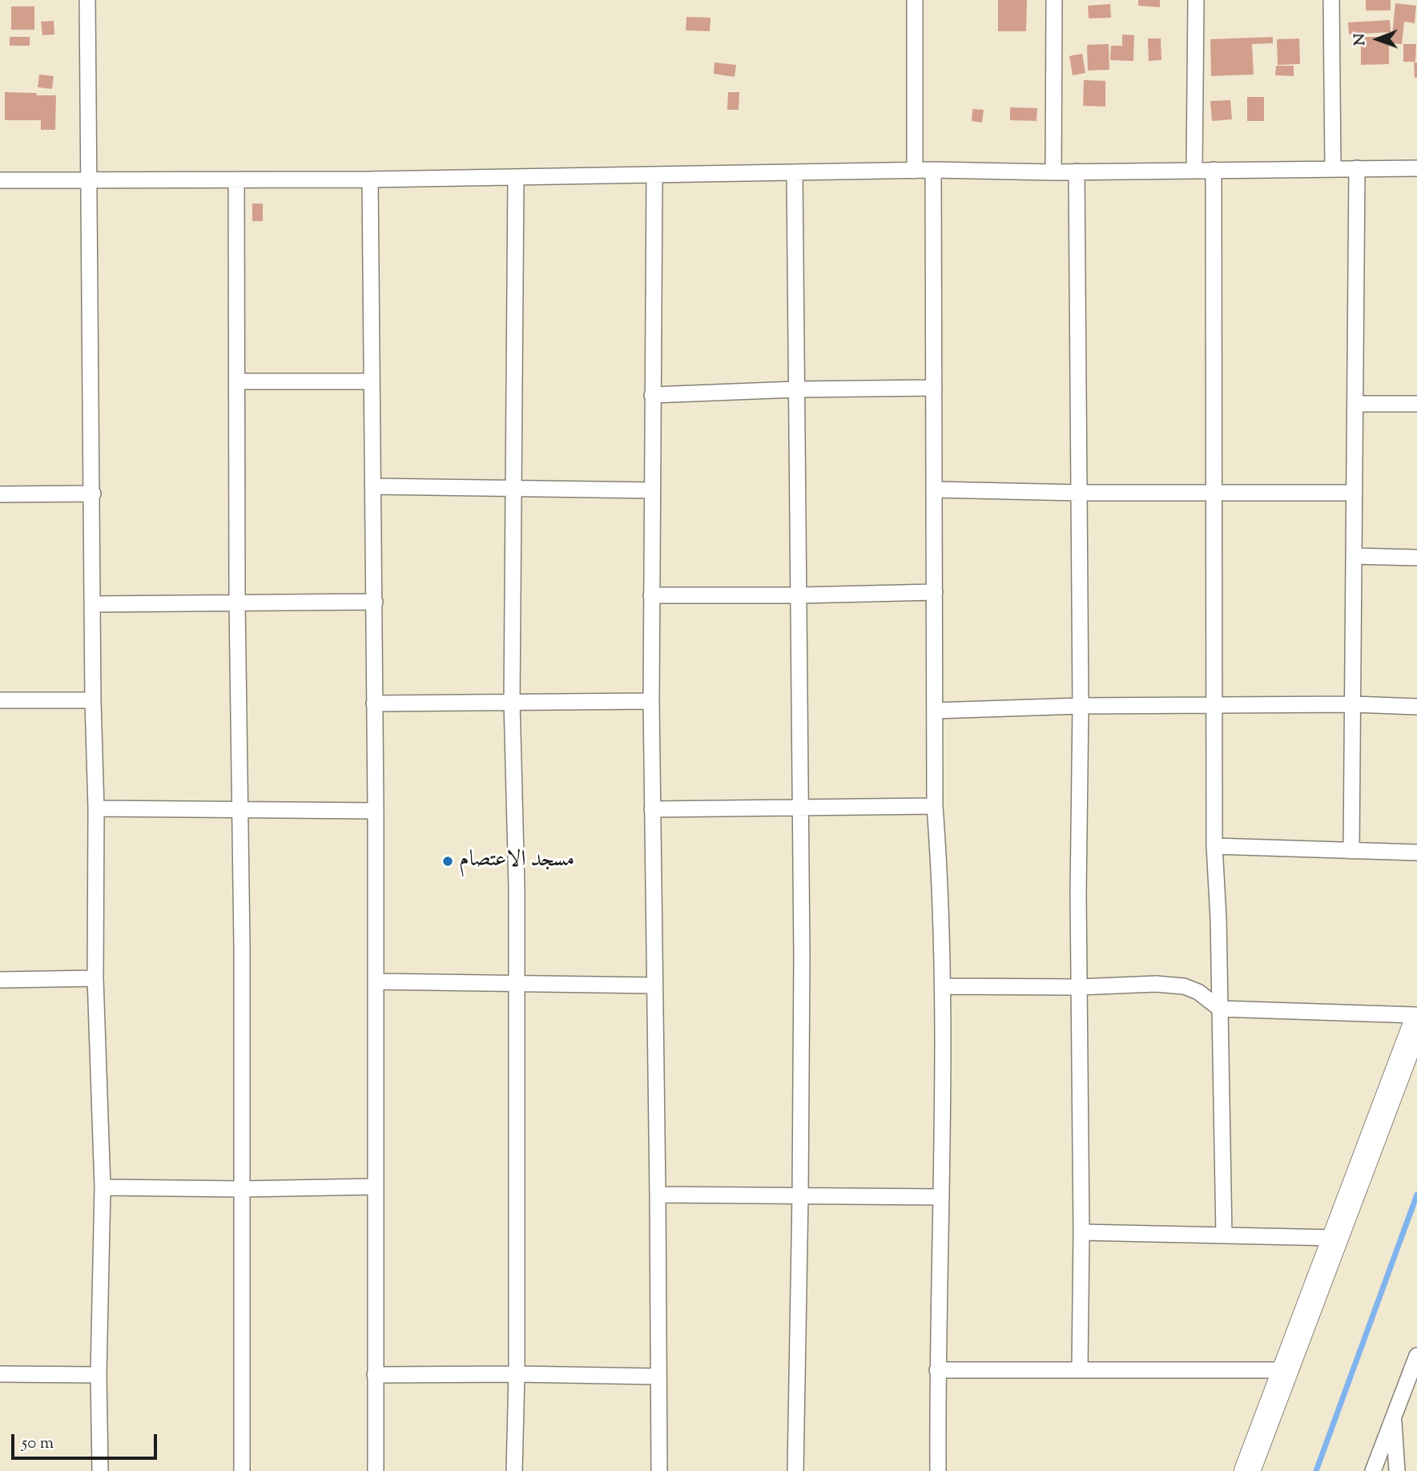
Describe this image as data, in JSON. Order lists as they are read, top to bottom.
{
  "places": ["مسجد الاعتصام"],
  "scale_bar": "50 m",
  "north": "left"
}
